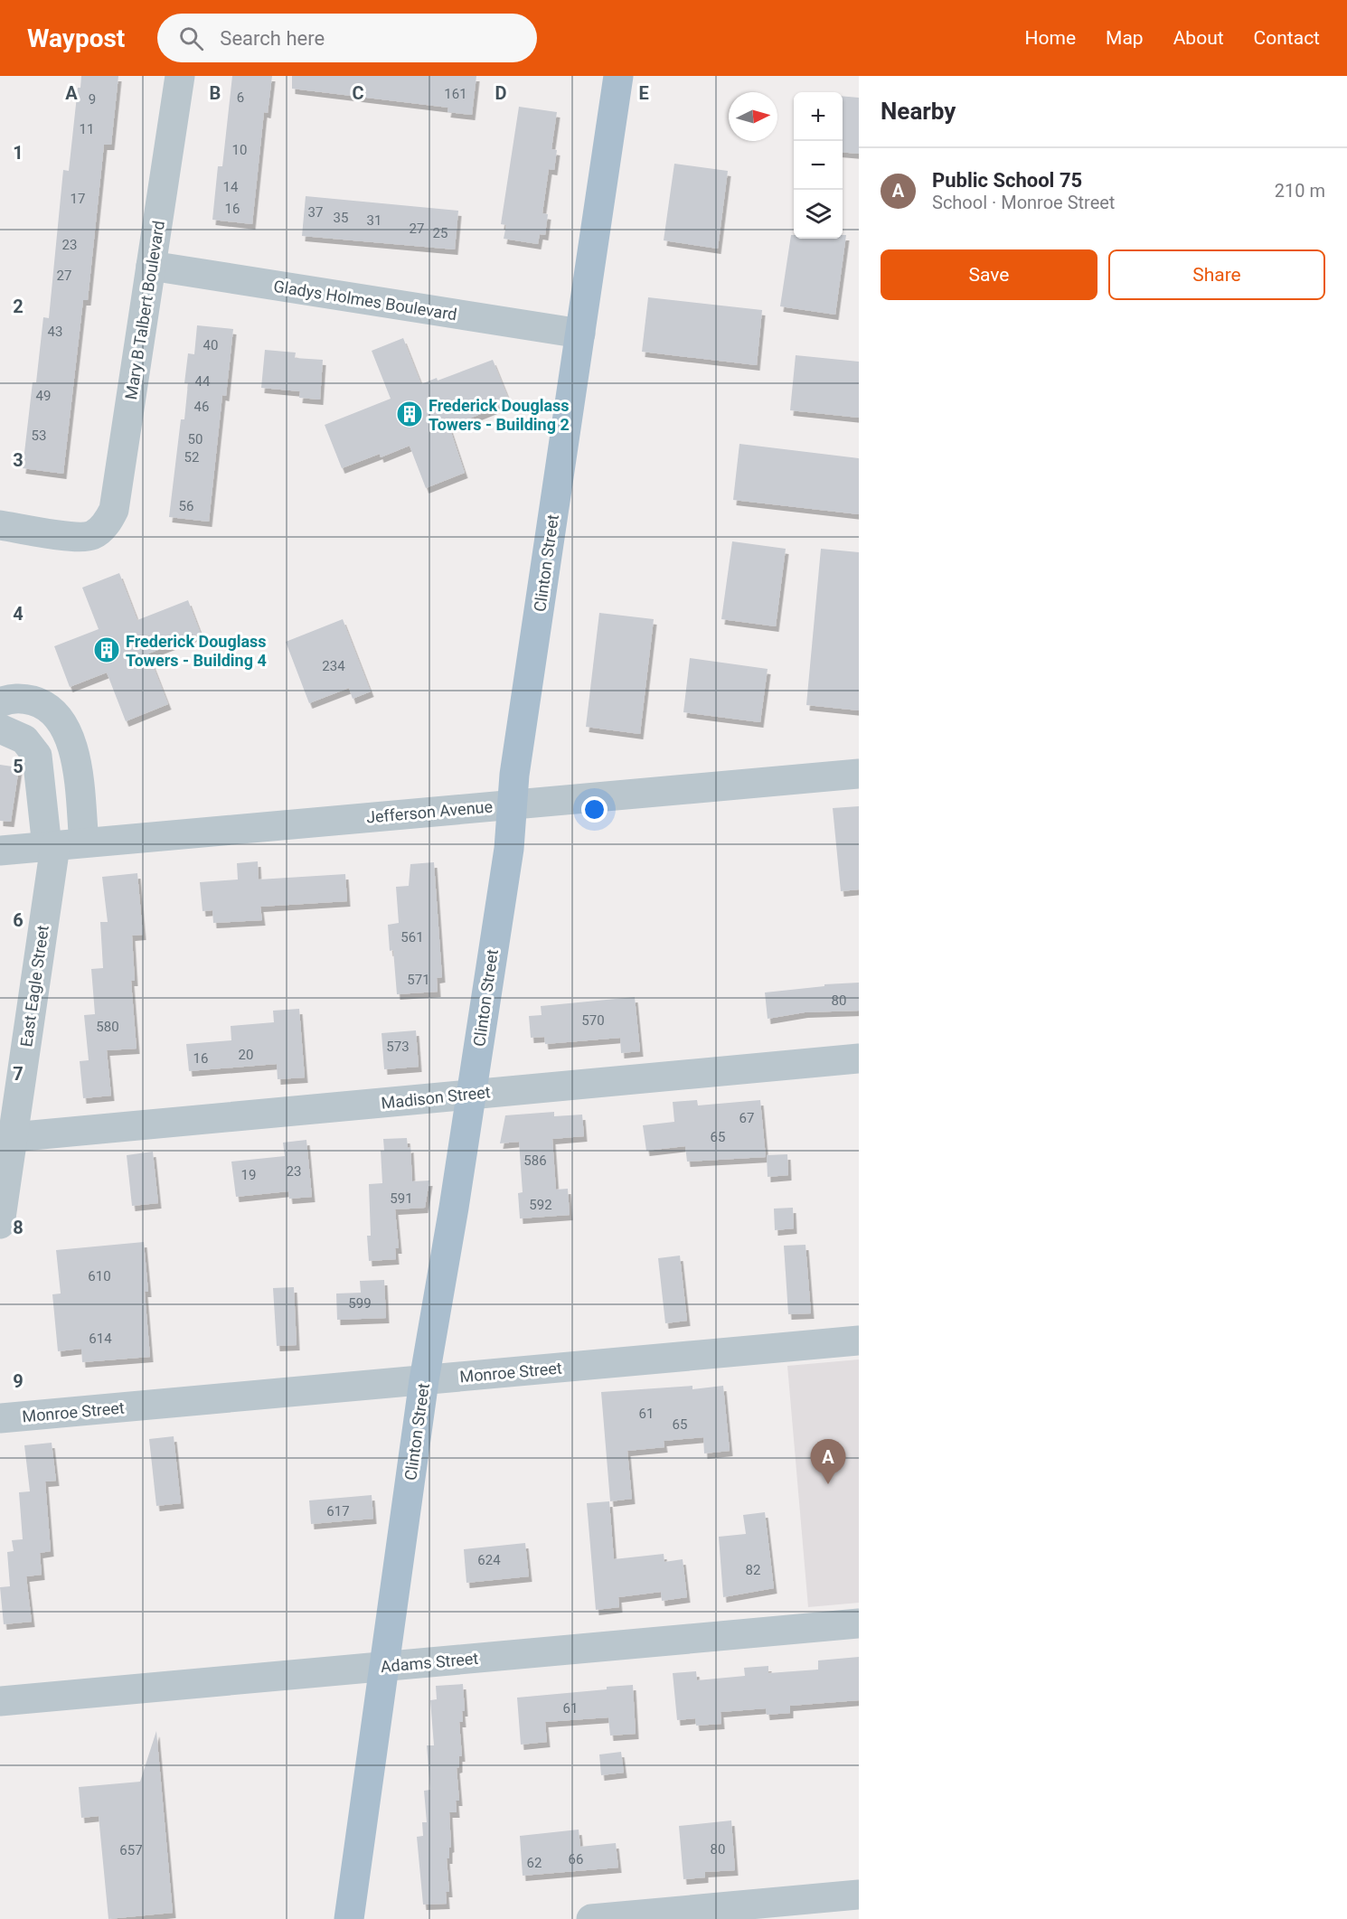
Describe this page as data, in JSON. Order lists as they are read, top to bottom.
{
  "streets": {
    "main road": ["Clinton Street"],
    "street": [
      "Gladys Holmes Boulevard",
      "Mary B Talbert Boulevard",
      "Jefferson Avenue",
      "East Eagle Street",
      "Madison Street",
      "Monroe Street",
      "Adams Street"
    ]
  },
  "crossings": [
    ["Gladys Holmes Boulevard", "Mary B Talbert Boulevard"],
    ["Gladys Holmes Boulevard", "Clinton Street"],
    ["Clinton Street", "Jefferson Avenue"],
    ["Clinton Street", "Madison Street"],
    ["Clinton Street", "Monroe Street"],
    ["Clinton Street", "Adams Street"],
    ["Jefferson Avenue", "East Eagle Street"],
    ["East Eagle Street", "Madison Street"]
  ],
  "places": {
    "building": ["Frederick Douglass Towers - Building 2", "Frederick Douglass Towers - Building 4"]
  },
  "house_numbers": [
    "161",
    "6",
    "9",
    "11",
    "10",
    "14",
    "17",
    "16",
    "37",
    "35",
    "31",
    "27",
    "25",
    "23",
    "27",
    "43",
    "40",
    "44",
    "49",
    "46",
    "53",
    "50",
    "52",
    "56",
    "234",
    "561",
    "571",
    "80",
    "570",
    "580",
    "573",
    "20",
    "16",
    "67",
    "65",
    "586",
    "23",
    "19",
    "591",
    "592",
    "610",
    "599",
    "614",
    "61",
    "65",
    "617",
    "624",
    "82",
    "61",
    "80",
    "657",
    "66",
    "62"
  ],
  "north": "right",
  "page": {
    "header": "Waypost",
    "search": "Search here",
    "nav": [
      "Home",
      "Map",
      "About",
      "Contact"
    ],
    "heading": "Nearby",
    "map_buttons": ["+", "−"],
    "list": [
      {
        "mark": "A",
        "name": "Public School 75",
        "note": "School · Monroe Street",
        "value": "210 m"
      }
    ],
    "buttons": ["Save", "Share"],
    "pins": "A"
  },
  "grid": {
    "columns": [
      "A",
      "B",
      "C",
      "D",
      "E"
    ],
    "rows": [
      "1",
      "2",
      "3",
      "4",
      "5",
      "6",
      "7",
      "8",
      "9"
    ]
  }
}
